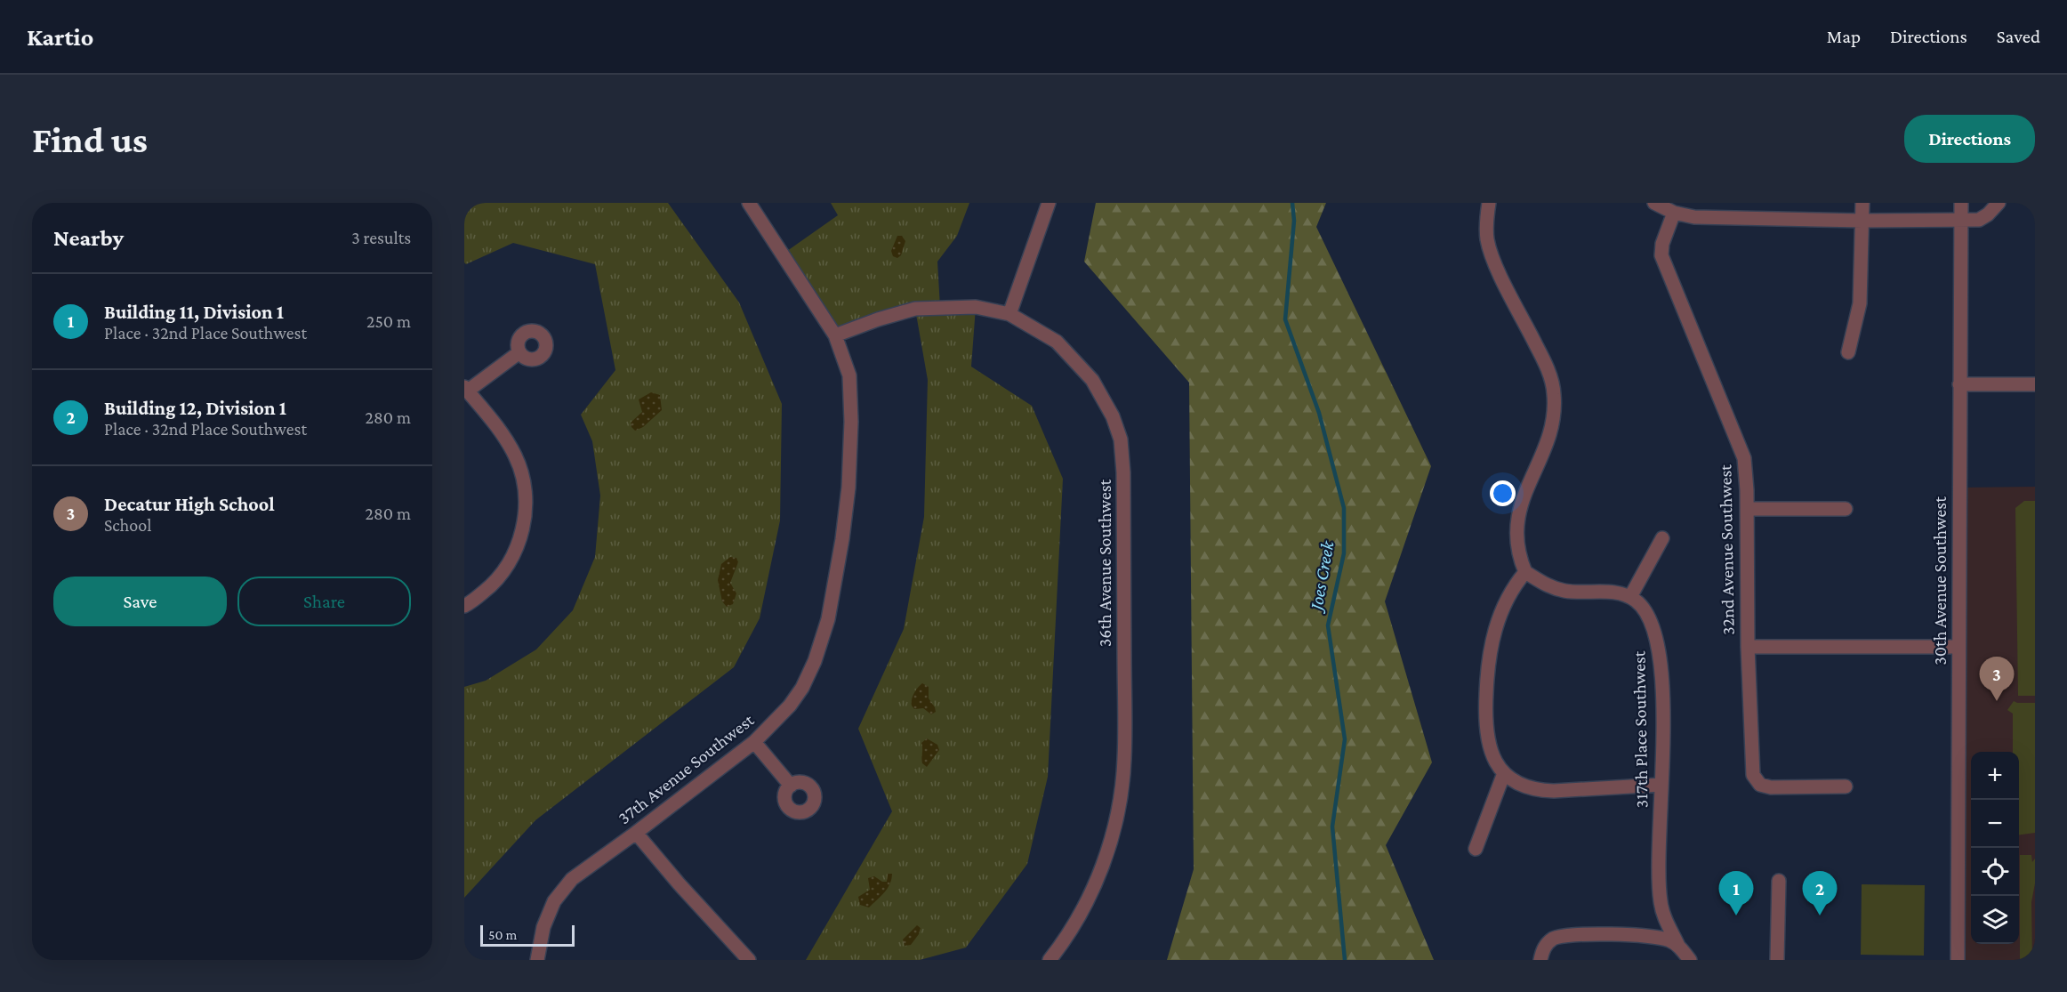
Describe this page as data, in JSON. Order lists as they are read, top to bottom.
{
  "streets": {
    "street": [
      "32nd Avenue Southwest",
      "36th Avenue Southwest",
      "30th Avenue Southwest",
      "317th Place Southwest",
      "37th Avenue Southwest"
    ]
  },
  "crossings": [
    ["36th Avenue Southwest", "37th Avenue Southwest"]
  ],
  "water": ["Joes Creek"],
  "scale_bar": "50 m",
  "page": {
    "header": "Kartio",
    "nav": ["Map", "Directions", "Saved"],
    "buttons": [
      "Directions",
      ["Save", "Share"]
    ],
    "title": "Find us",
    "heading": ["Nearby", "3 results"],
    "list": [
      {
        "mark": "1",
        "name": "Building 11, Division 1",
        "note": "Place · 32nd Place Southwest",
        "value": "250 m"
      },
      {
        "mark": "2",
        "name": "Building 12, Division 1",
        "note": "Place · 32nd Place Southwest",
        "value": "280 m"
      },
      {
        "mark": "3",
        "name": "Decatur High School",
        "note": "School",
        "value": "280 m"
      }
    ],
    "pins": ["3", "1", "2"],
    "map_buttons": ["+", "−"],
    "scale": "50 m"
  }
}
